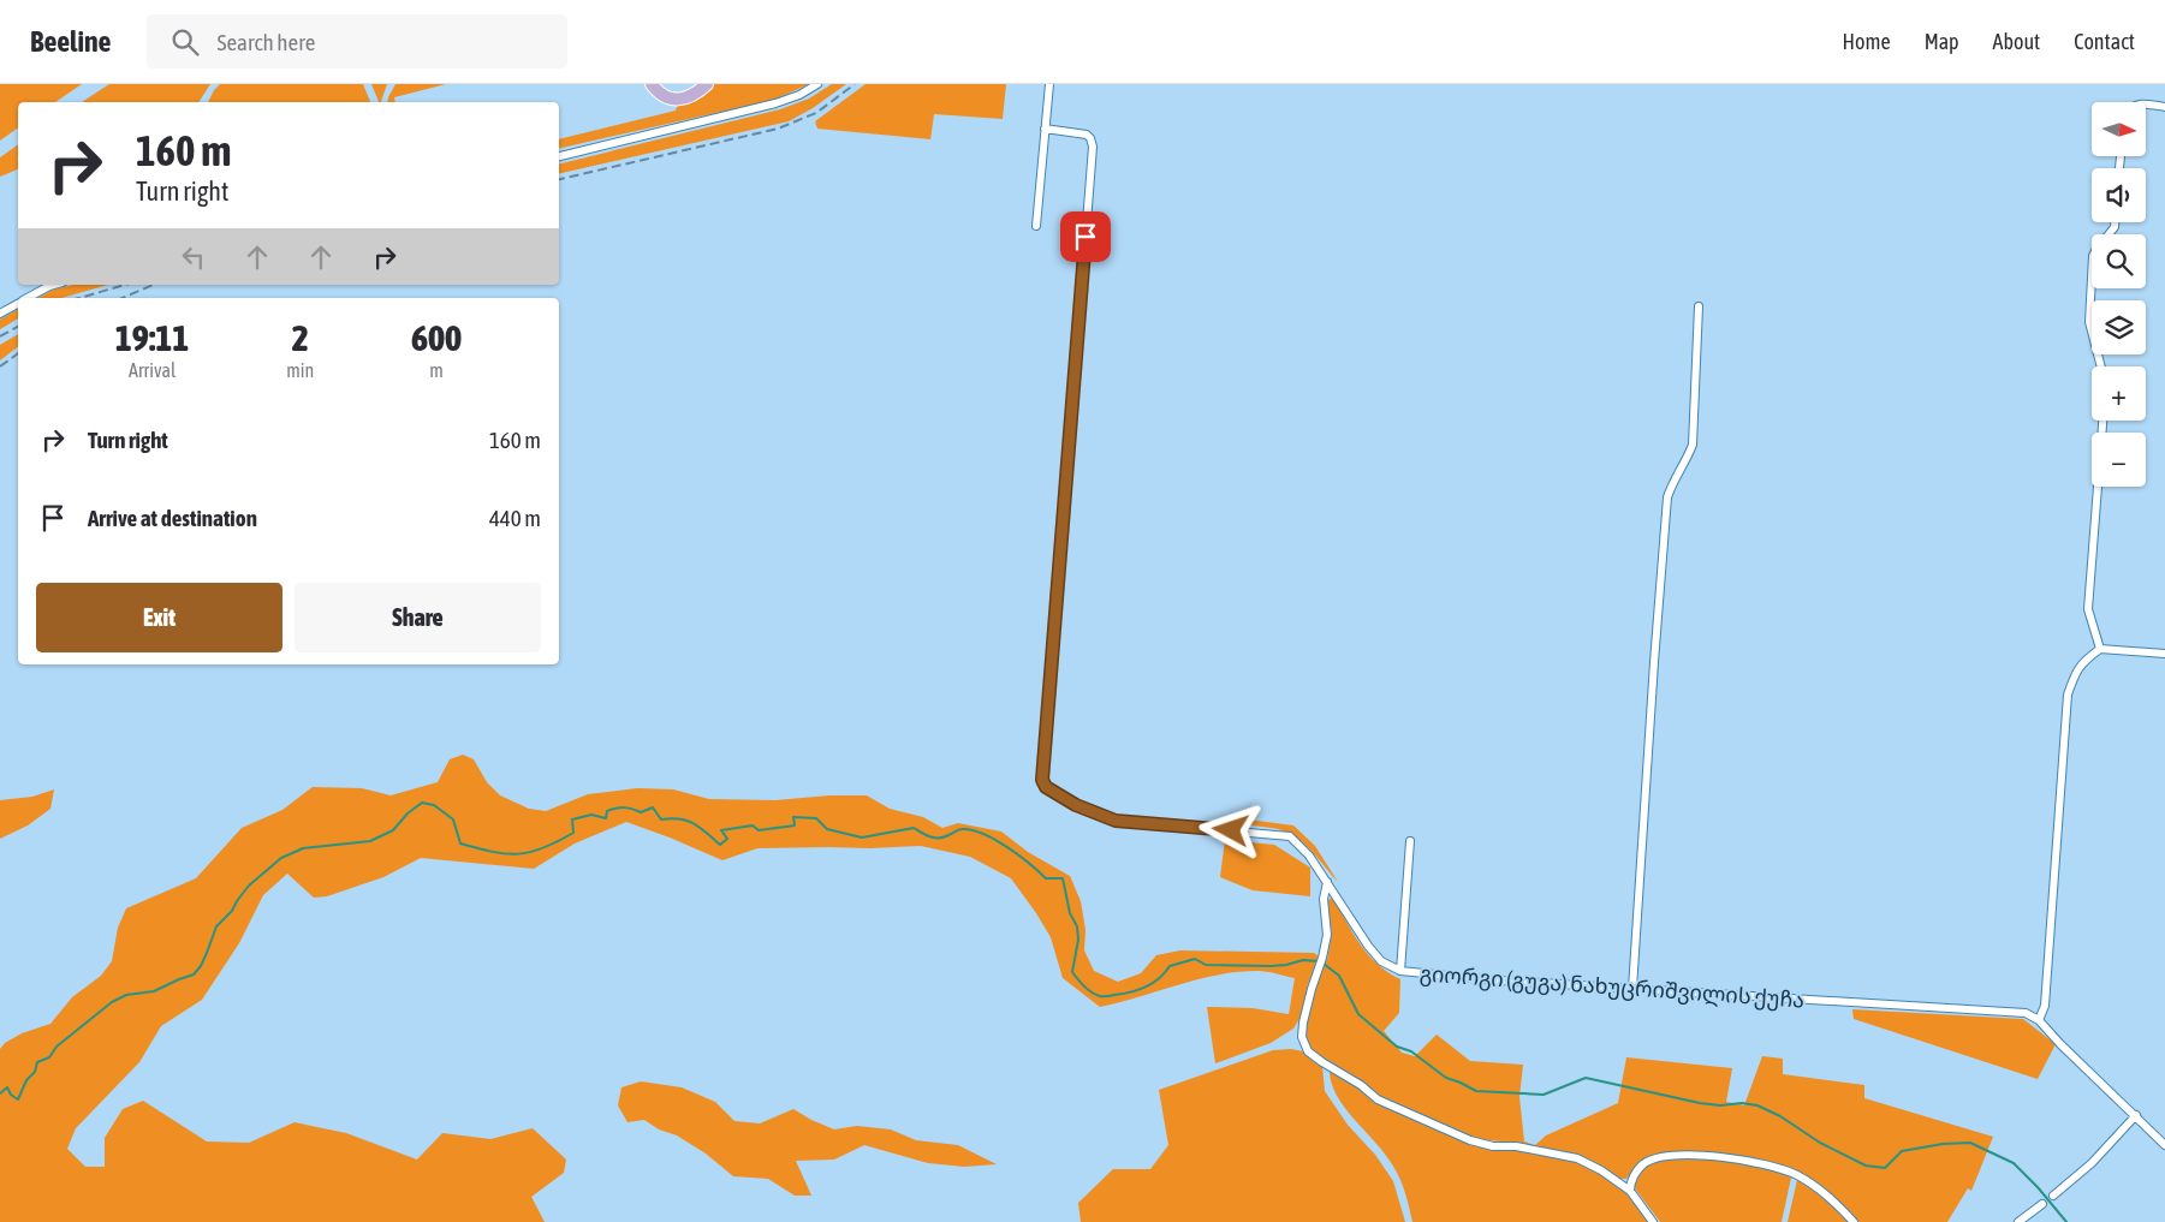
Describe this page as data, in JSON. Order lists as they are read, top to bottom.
{
  "streets": {
    "street": ["გიორგი (გუგა) ნახუცრიშვილის ქუჩა"]
  },
  "north": "right",
  "page": {
    "header": "Beeline",
    "search": "Search here",
    "nav": [
      "Home",
      "Map",
      "About",
      "Contact"
    ],
    "map_buttons": ["+", "−"],
    "turn": ["160 m", "Turn right"],
    "eta": [
      "19:11",
      "Arrival",
      "2",
      "min",
      "600",
      "m"
    ],
    "list": [
      {
        "name": "Turn right",
        "value": "160 m"
      },
      {
        "name": "Arrive at destination",
        "value": "440 m"
      }
    ],
    "buttons": ["Exit", "Share"]
  }
}
